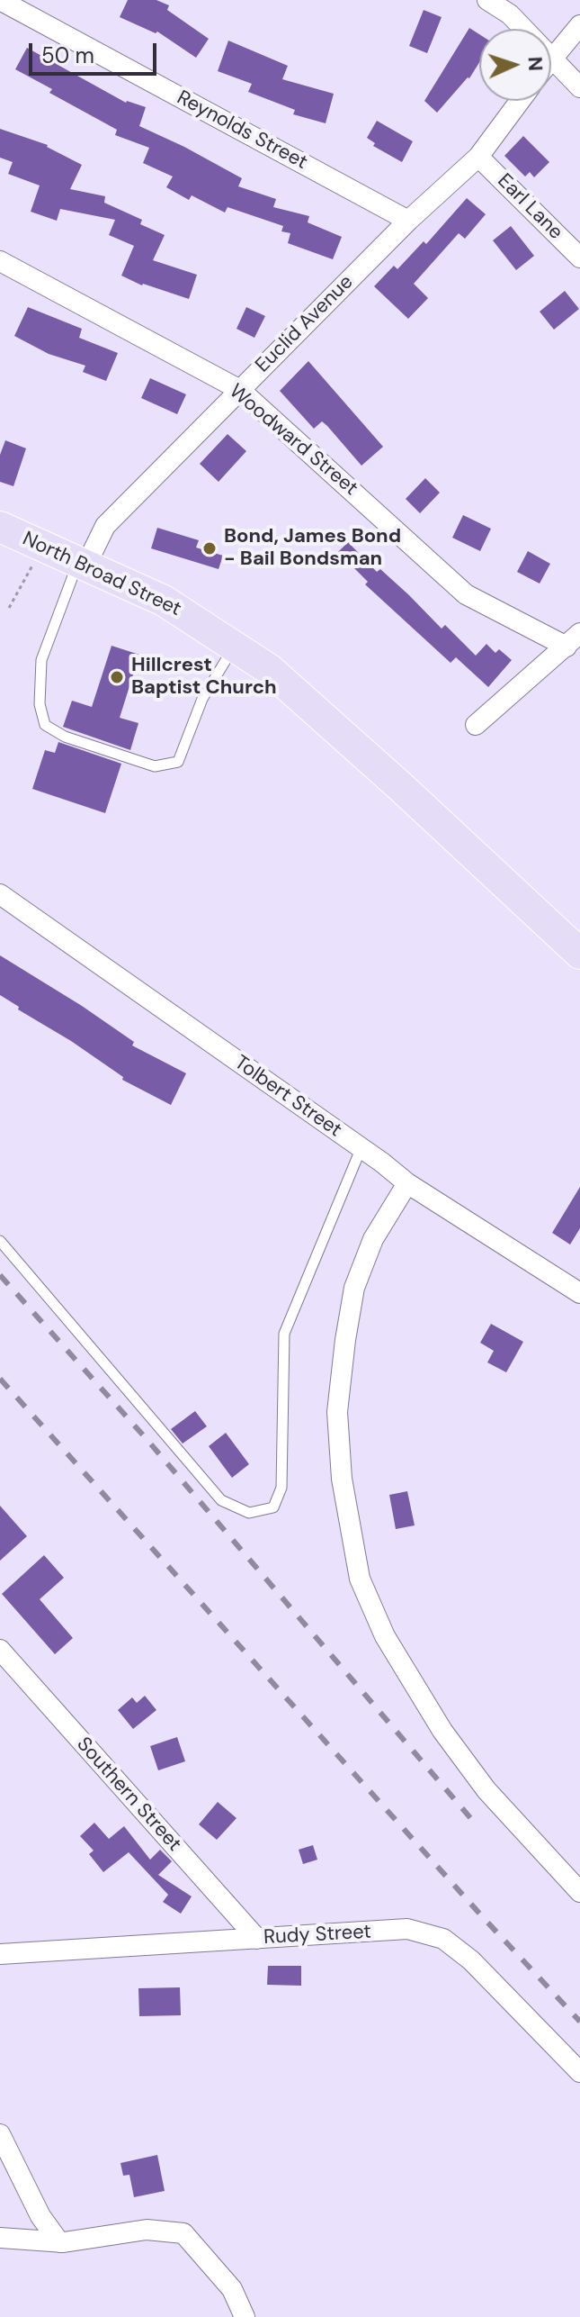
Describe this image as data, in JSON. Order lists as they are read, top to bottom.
{
  "streets": {
    "main road": ["North Broad Street"],
    "street": [
      "Reynolds Street",
      "Earl Lane",
      "Euclid Avenue",
      "Woodward Street",
      "Tolbert Street",
      "Southern Street",
      "Rudy Street"
    ]
  },
  "crossings": [
    ["Reynolds Street", "Euclid Avenue"],
    ["Earl Lane", "Euclid Avenue"],
    ["Euclid Avenue", "Woodward Street"],
    ["Euclid Avenue", "North Broad Street"],
    ["Southern Street", "Rudy Street"]
  ],
  "places": ["Bond, James Bond - Bail Bondsman", "Hillcrest Baptist Church"],
  "scale_bar": "50 m",
  "north": "right"
}
